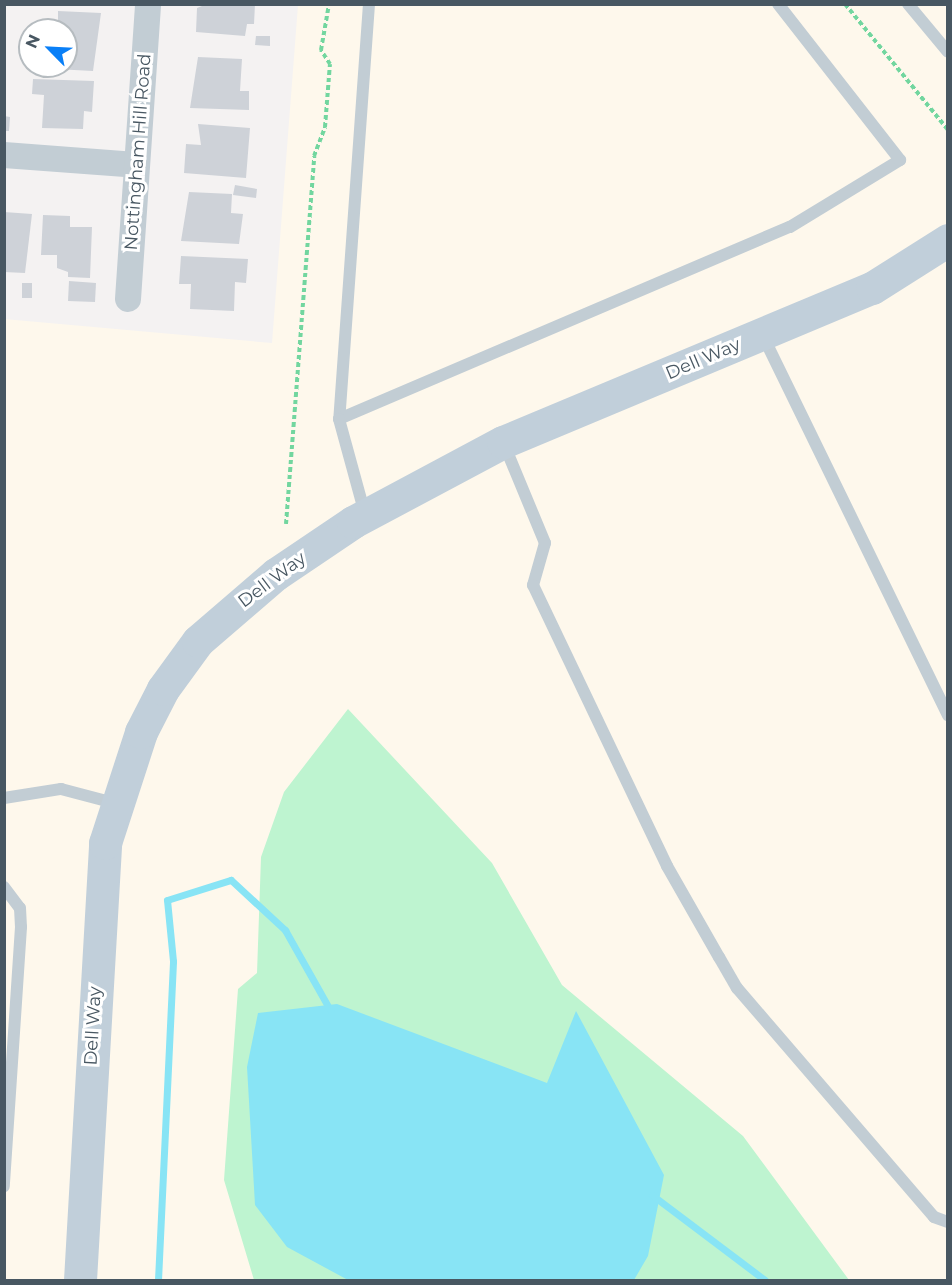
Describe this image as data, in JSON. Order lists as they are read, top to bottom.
{
  "streets": {
    "street": ["Nottingham Hill Road", "Dell Way"]
  },
  "north": "top left"
}
